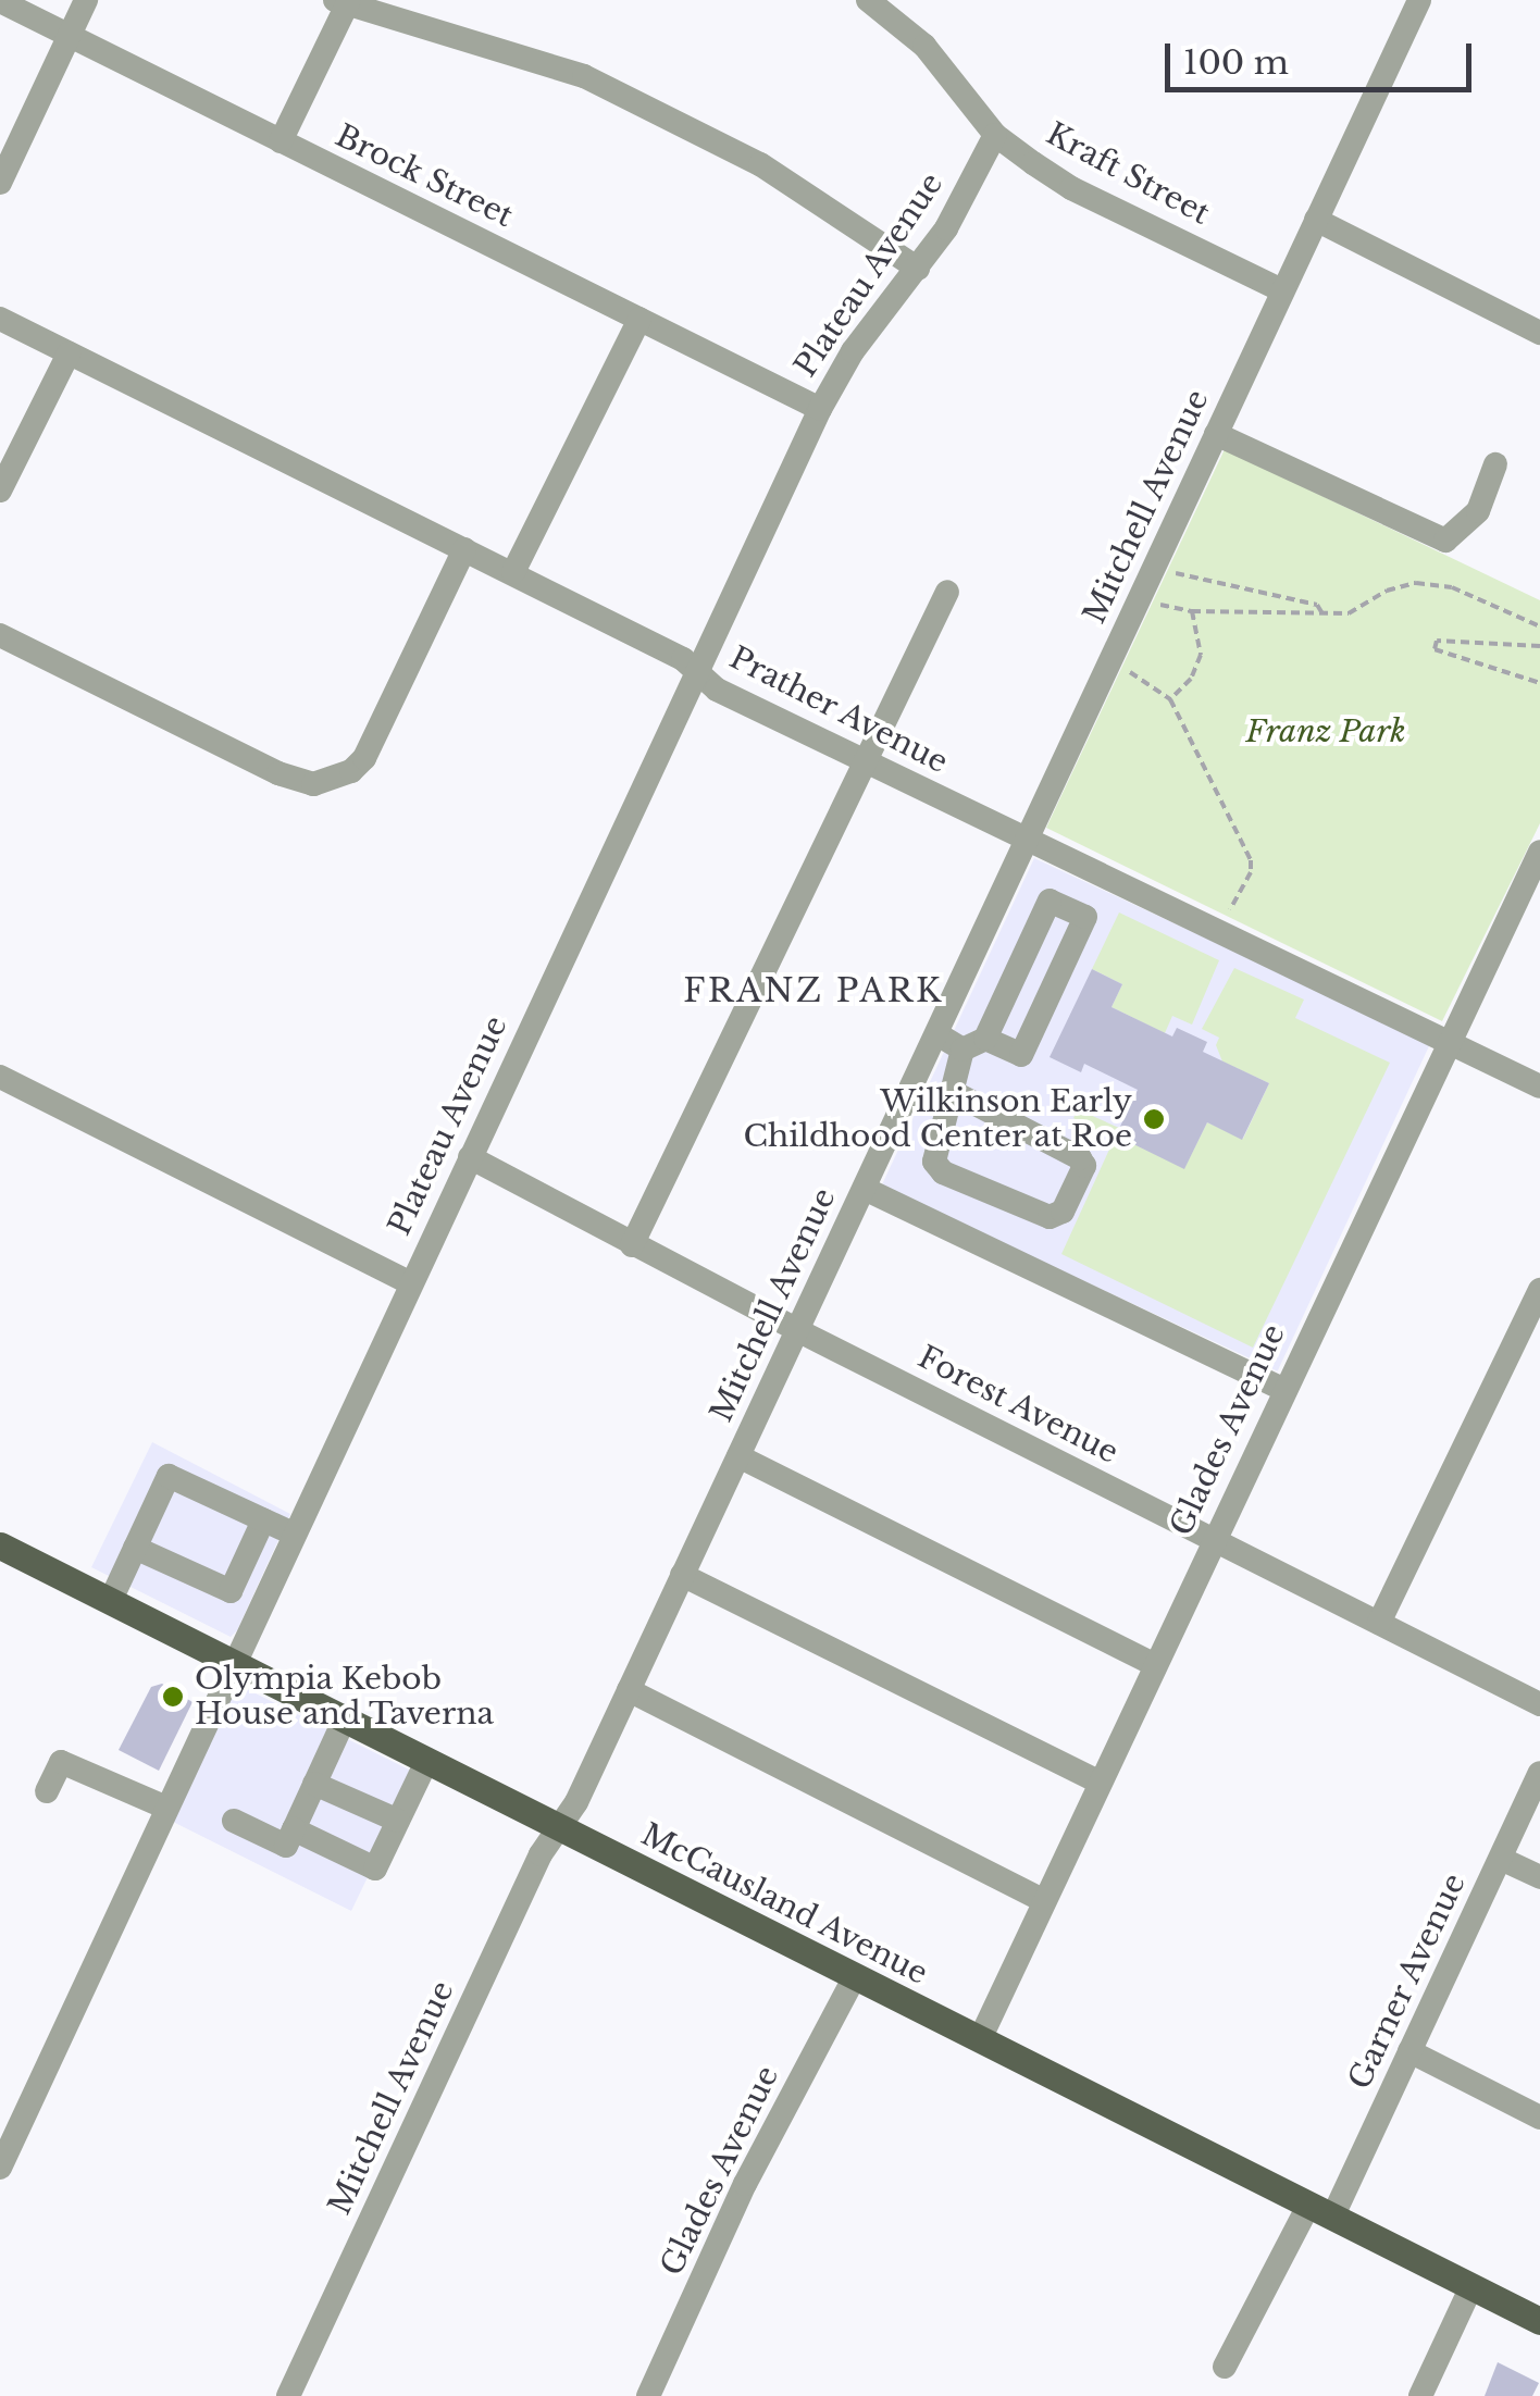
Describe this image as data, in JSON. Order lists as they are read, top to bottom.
{
  "streets": {
    "main road": ["McCausland Avenue"],
    "street": [
      "Kraft Street",
      "Brock Street",
      "Plateau Avenue",
      "Mitchell Avenue",
      "Prather Avenue",
      "Forest Avenue",
      "Glades Avenue",
      "Garner Avenue"
    ]
  },
  "crossings": [
    ["Kraft Street", "Plateau Avenue"],
    ["Kraft Street", "Mitchell Avenue"],
    ["Brock Street", "Plateau Avenue"],
    ["Plateau Avenue", "Prather Avenue"],
    ["Plateau Avenue", "Forest Avenue"],
    ["Plateau Avenue", "McCausland Avenue"],
    ["Mitchell Avenue", "Prather Avenue"],
    ["Mitchell Avenue", "Forest Avenue"],
    ["Mitchell Avenue", "McCausland Avenue"],
    ["Prather Avenue", "Glades Avenue"],
    ["Forest Avenue", "Glades Avenue"],
    ["Glades Avenue", "McCausland Avenue"],
    ["McCausland Avenue", "Garner Avenue"]
  ],
  "districts": ["FRANZ PARK"],
  "parks": ["Franz Park"],
  "places": ["Wilkinson Early Childhood Center at Roe", "Olympia Kebob House and Taverna"],
  "scale_bar": "100 m"
}
